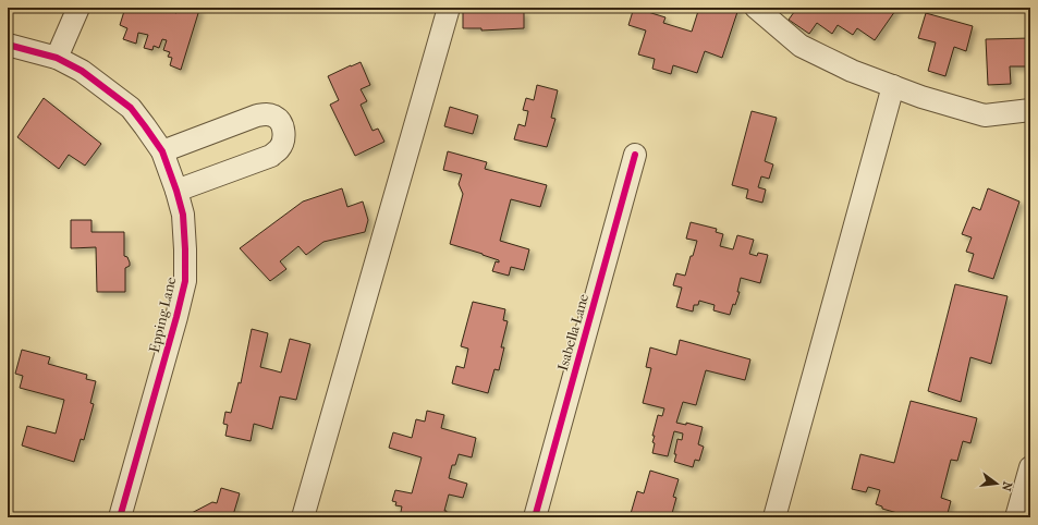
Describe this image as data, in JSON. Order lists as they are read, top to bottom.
{
  "streets": {
    "street": ["Epping Lane", "Isabella Lane"]
  },
  "north": "right"
}
